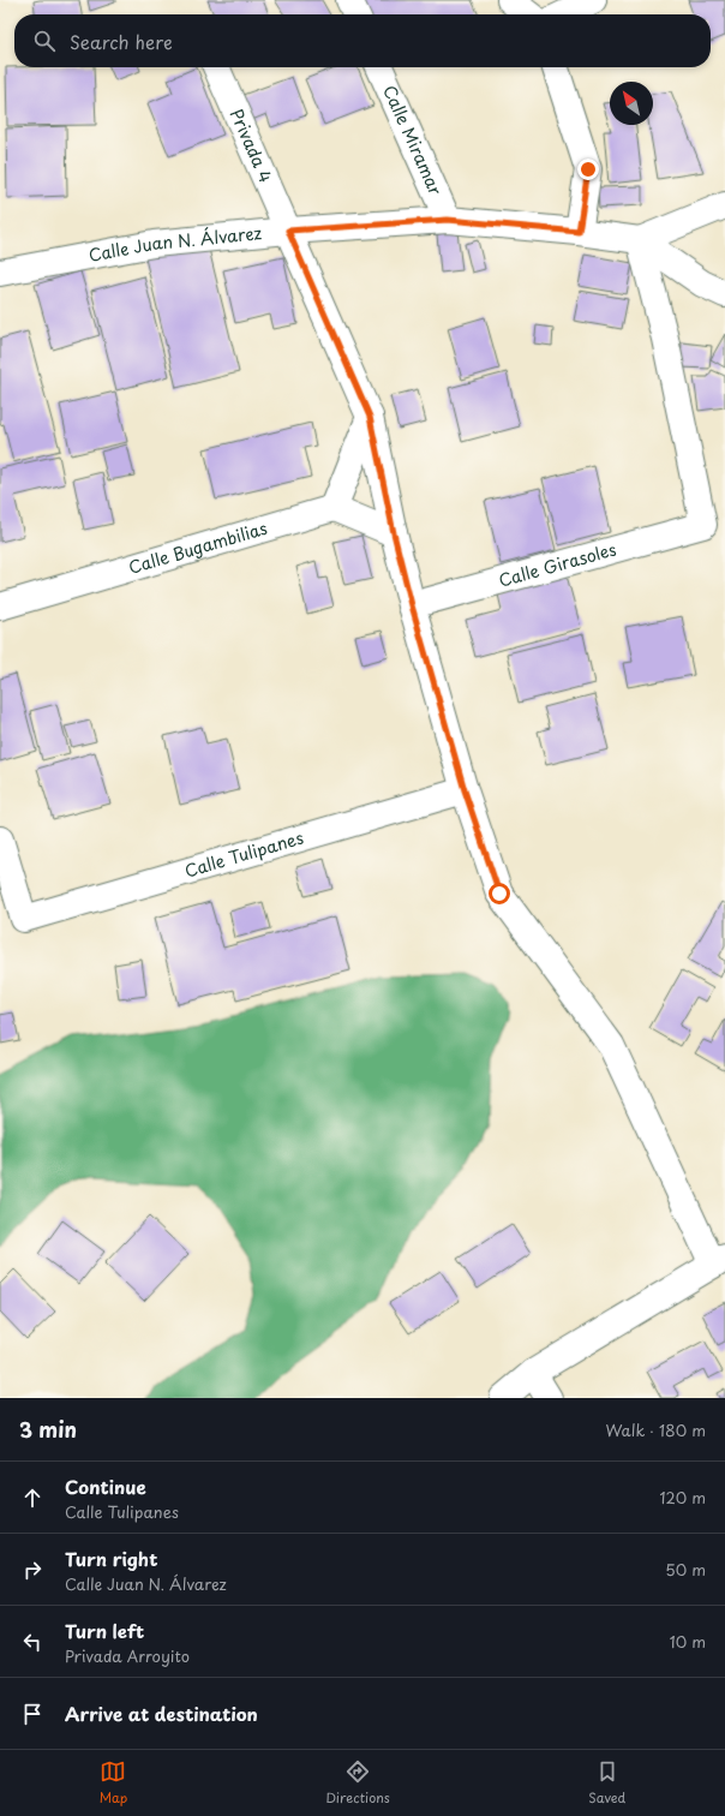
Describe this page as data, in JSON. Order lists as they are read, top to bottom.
{
  "streets": {
    "street": [
      "Calle Miramar",
      "Privada 4",
      "Calle Juan N. Álvarez",
      "Calle Bugambilias",
      "Calle Girasoles",
      "Calle Tulipanes"
    ]
  },
  "crossings": [
    ["Calle Miramar", "Calle Juan N. Álvarez"],
    ["Privada 4", "Calle Juan N. Álvarez"],
    ["Calle Juan N. Álvarez", "Calle Girasoles"]
  ],
  "north": "top left",
  "page": {
    "search": "Search here",
    "heading": ["3 min", "Walk · 180 m"],
    "list": [
      ["Continue", "Calle Tulipanes", "120 m"],
      ["Turn right", "Calle Juan N. Álvarez", "50 m"],
      ["Turn left", "Privada Arroyito", "10 m"],
      "Arrive at destination"
    ],
    "nav": ["Map", "Directions", "Saved"]
  }
}
